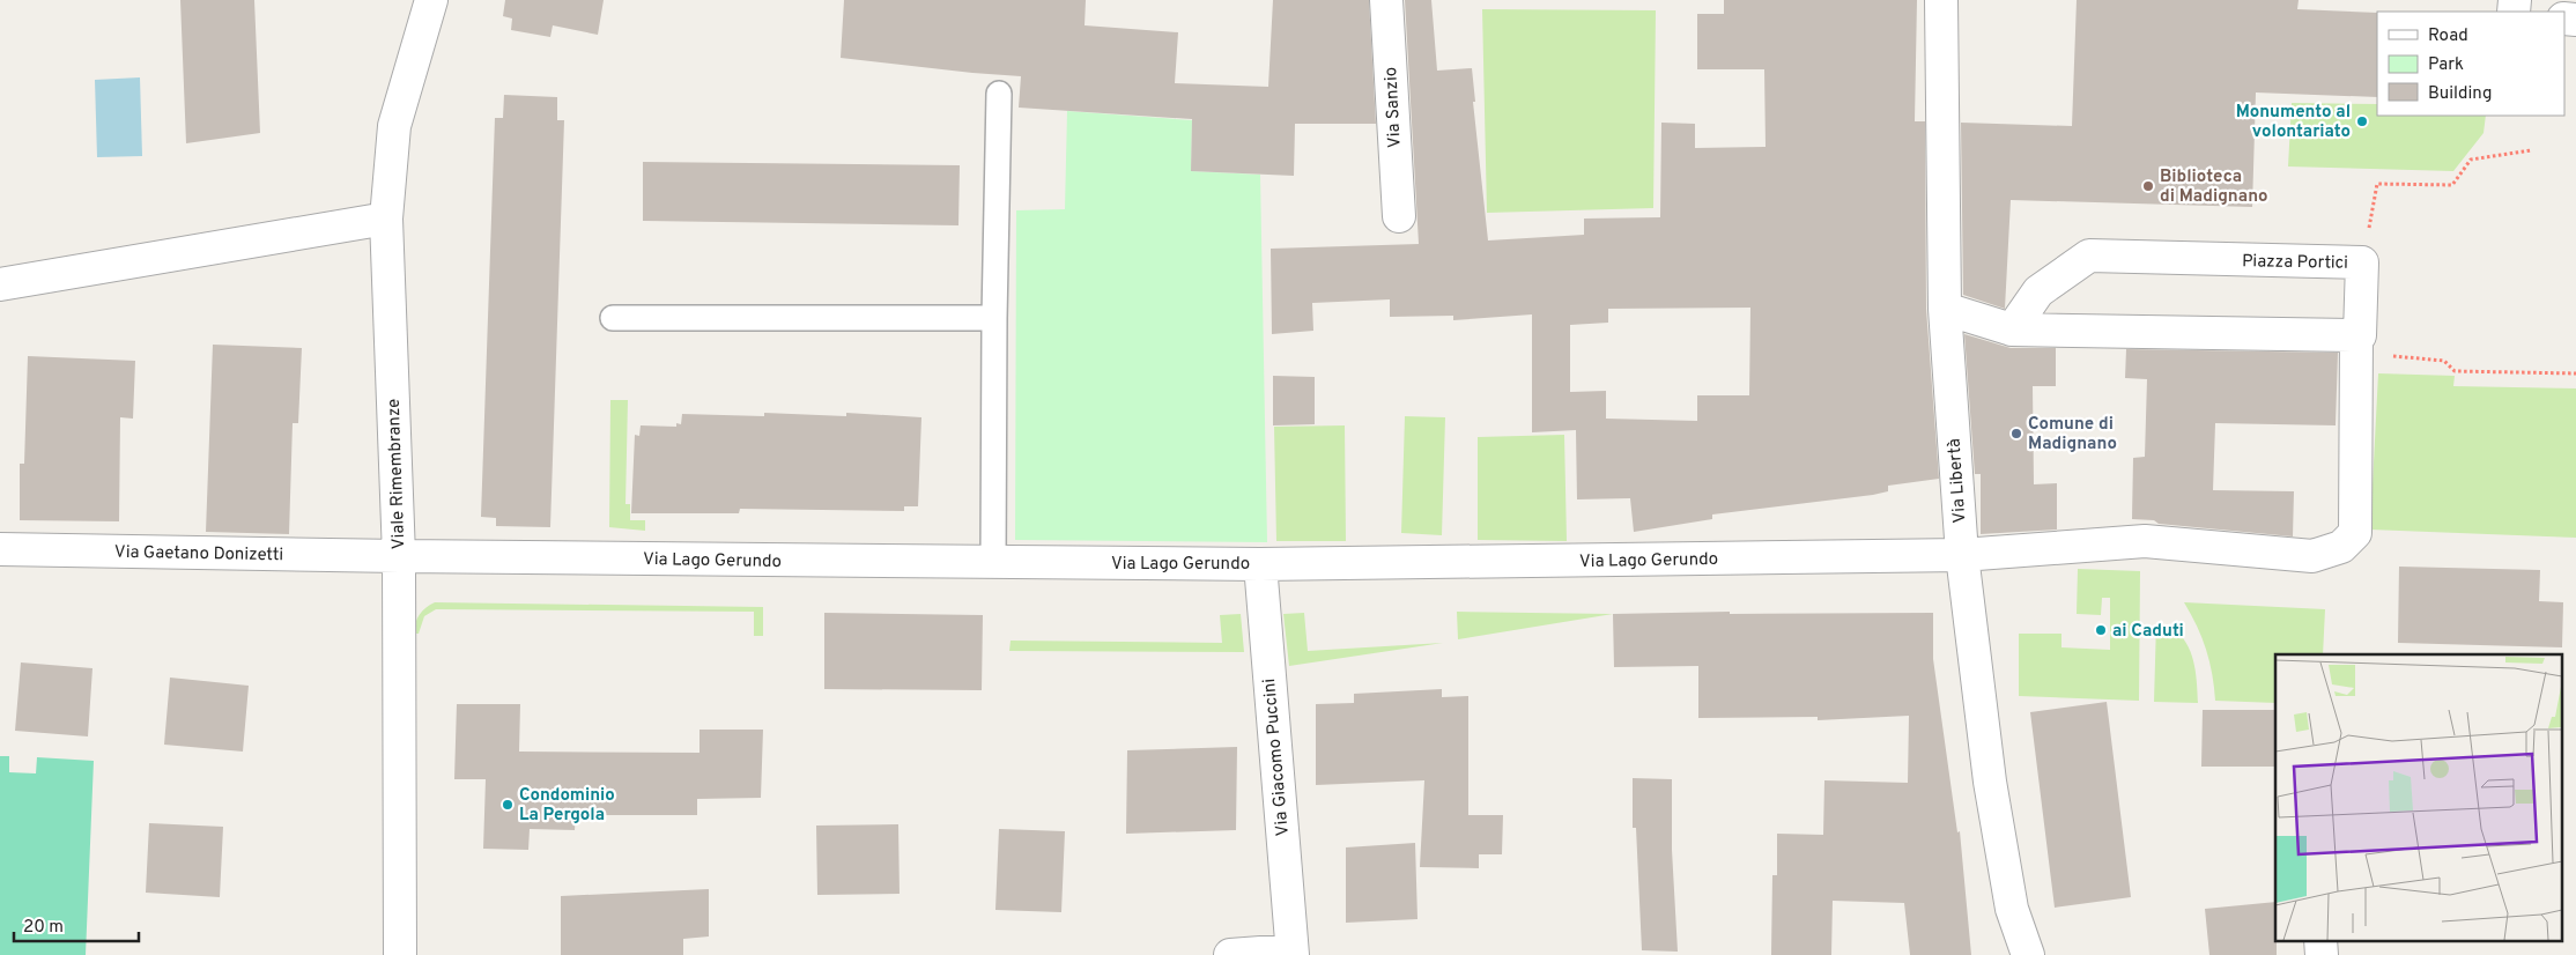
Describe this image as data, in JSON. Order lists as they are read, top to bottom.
{
  "streets": {
    "street": [
      "Via Sanzio",
      "Piazza Portici",
      "Viale Rimembranze",
      "Via Libertà",
      "Via Gaetano Donizetti",
      "Via Lago Gerundo",
      "Via Giacomo Puccini"
    ]
  },
  "crossings": [
    ["Piazza Portici", "Via Libertà"],
    ["Piazza Portici", "Via Lago Gerundo"],
    ["Viale Rimembranze", "Via Gaetano Donizetti"],
    ["Viale Rimembranze", "Via Lago Gerundo"],
    ["Via Libertà", "Via Lago Gerundo"],
    ["Via Gaetano Donizetti", "Via Lago Gerundo"],
    ["Via Lago Gerundo", "Via Giacomo Puccini"]
  ],
  "places": [
    "Monumento al volontariato",
    "Biblioteca di Madignano",
    "Comune di Madignano",
    "ai Caduti",
    "Condominio La Pergola"
  ],
  "legend": ["Road", "Park", "Building"],
  "scale_bar": "20 m"
}
